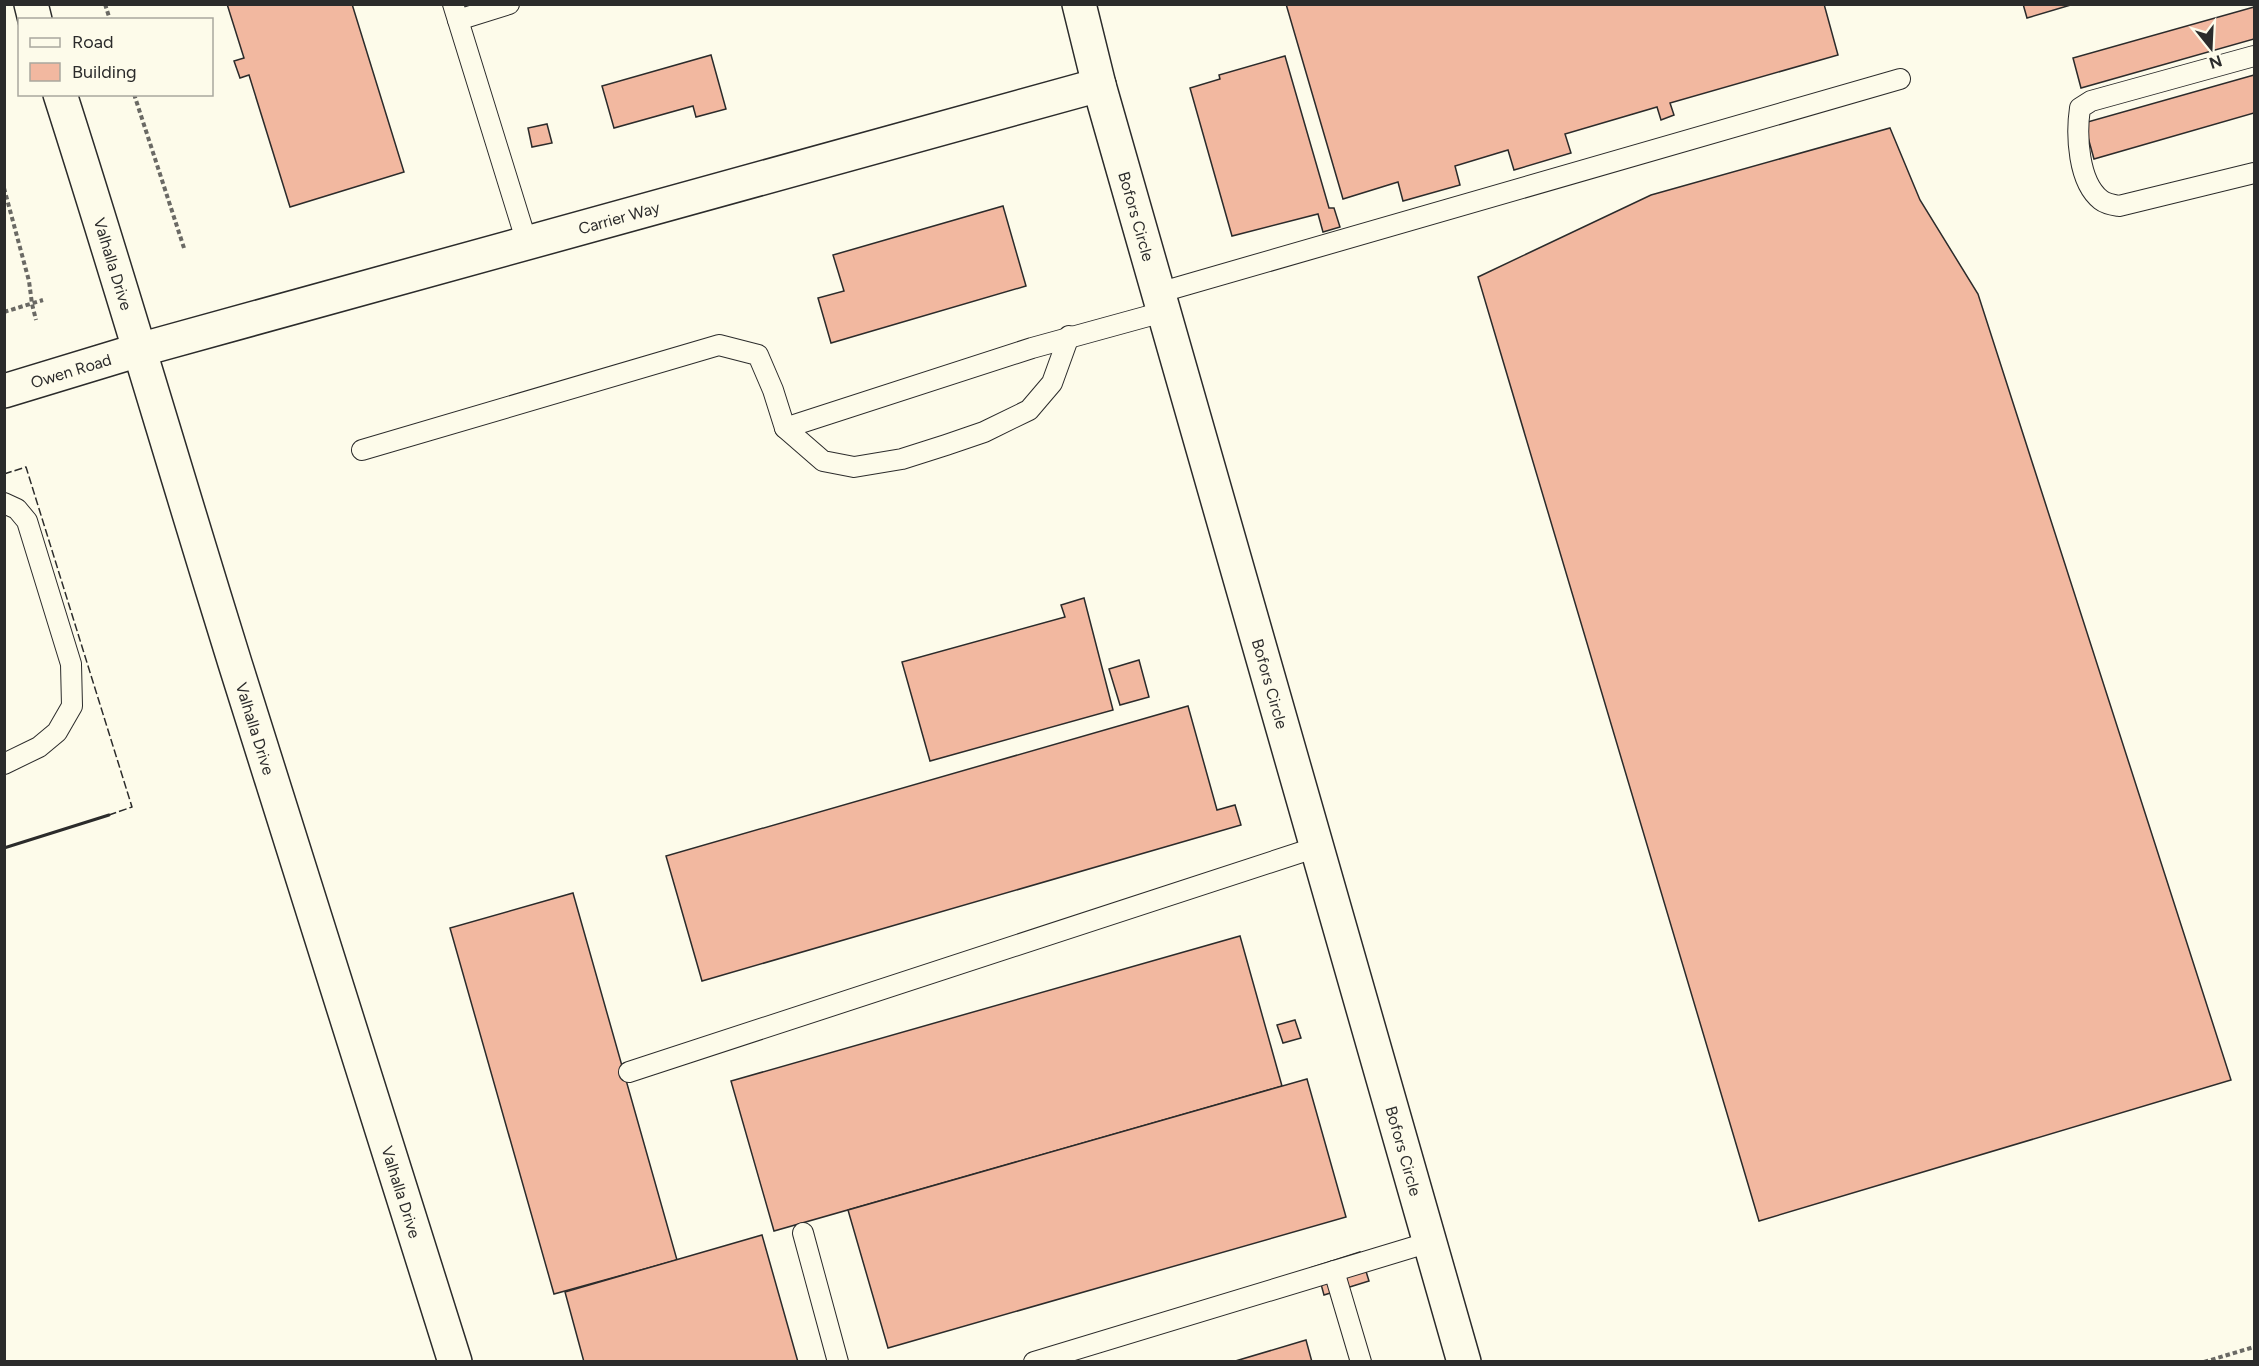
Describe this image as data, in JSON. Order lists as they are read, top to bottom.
{
  "streets": {
    "street": [
      "Bofors Circle",
      "Carrier Way",
      "Valhalla Drive",
      "Owen Road"
    ]
  },
  "crossings": [
    ["Bofors Circle", "Carrier Way"],
    ["Carrier Way", "Valhalla Drive"],
    ["Carrier Way", "Owen Road"],
    ["Valhalla Drive", "Owen Road"]
  ],
  "legend": ["Road", "Building"],
  "north": "bottom"
}
